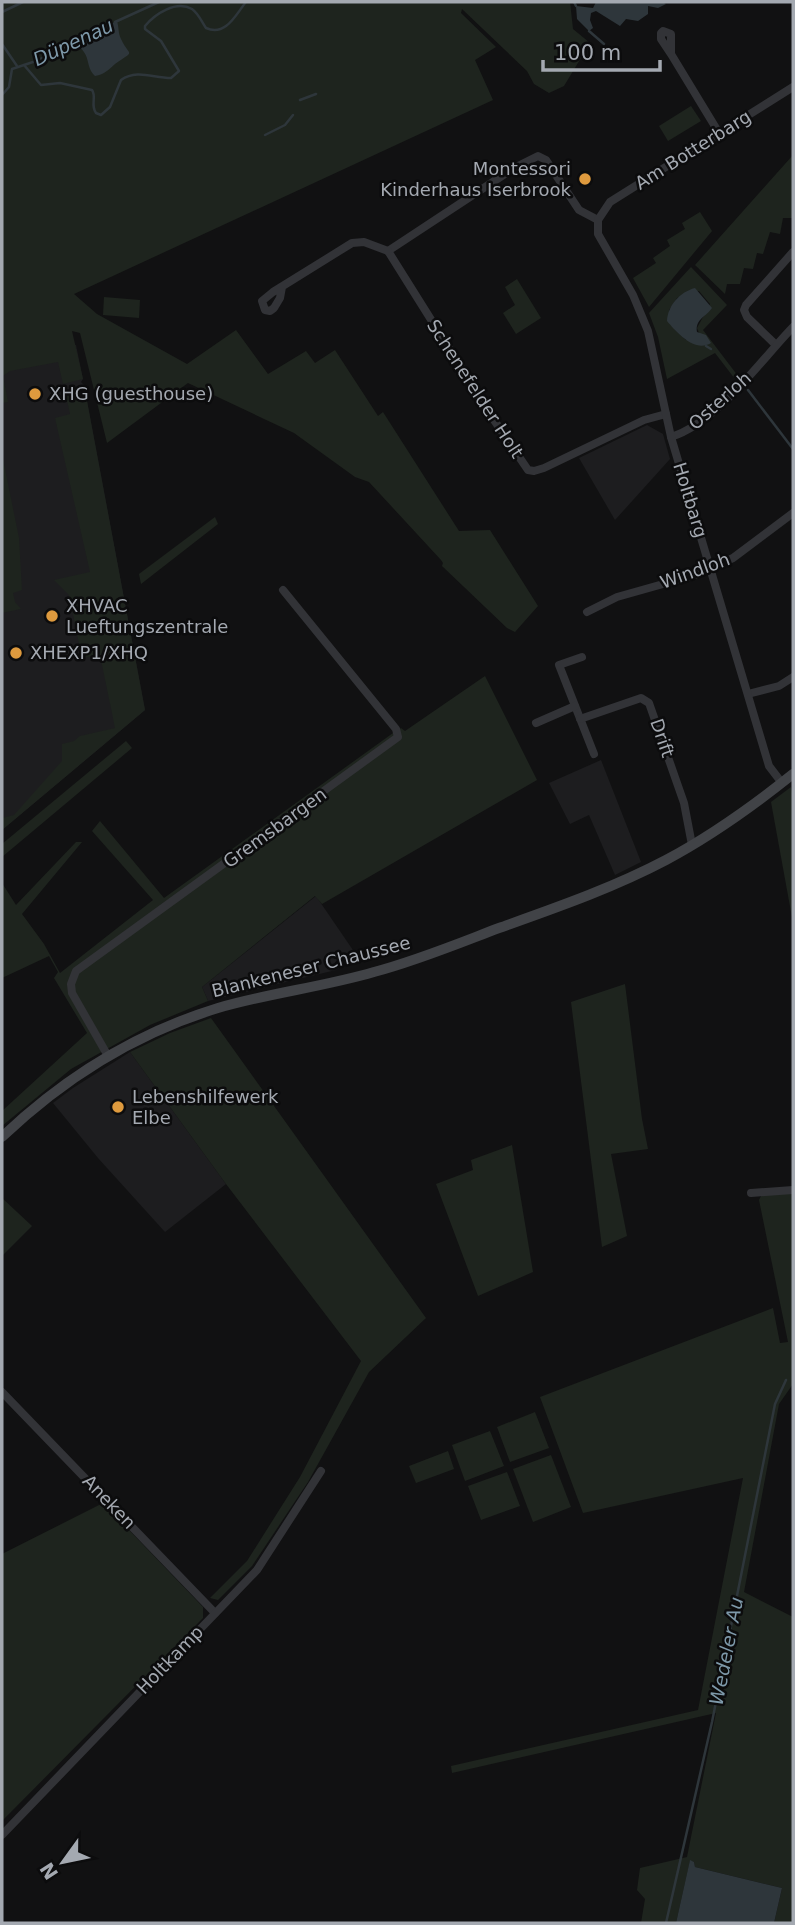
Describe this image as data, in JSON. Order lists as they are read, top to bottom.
{
  "streets": {
    "main road": ["Blankeneser Chaussee"],
    "street": [
      "Am Botterbarg",
      "Schenefelder Holt",
      "Osterloh",
      "Holtbarg",
      "Windloh",
      "Drift",
      "Gremsbargen",
      "Aneken",
      "Holtkamp"
    ]
  },
  "crossings": [
    ["Am Botterbarg", "Holtbarg"],
    ["Schenefelder Holt", "Holtbarg"],
    ["Osterloh", "Holtbarg"],
    ["Holtbarg", "Windloh"],
    ["Holtbarg", "Blankeneser Chaussee"],
    ["Drift", "Blankeneser Chaussee"],
    ["Gremsbargen", "Blankeneser Chaussee"],
    ["Aneken", "Holtkamp"]
  ],
  "water": ["Düpenau", "Wedeler Au"],
  "places": [
    "Montessori Kinderhaus Iserbrook",
    "XHG (guesthouse)",
    "XHVAC Lueftungszentrale",
    "XHEXP1/XHQ",
    "Lebenshilfewerk Elbe"
  ],
  "scale_bar": "100 m",
  "north": "bottom left"
}
